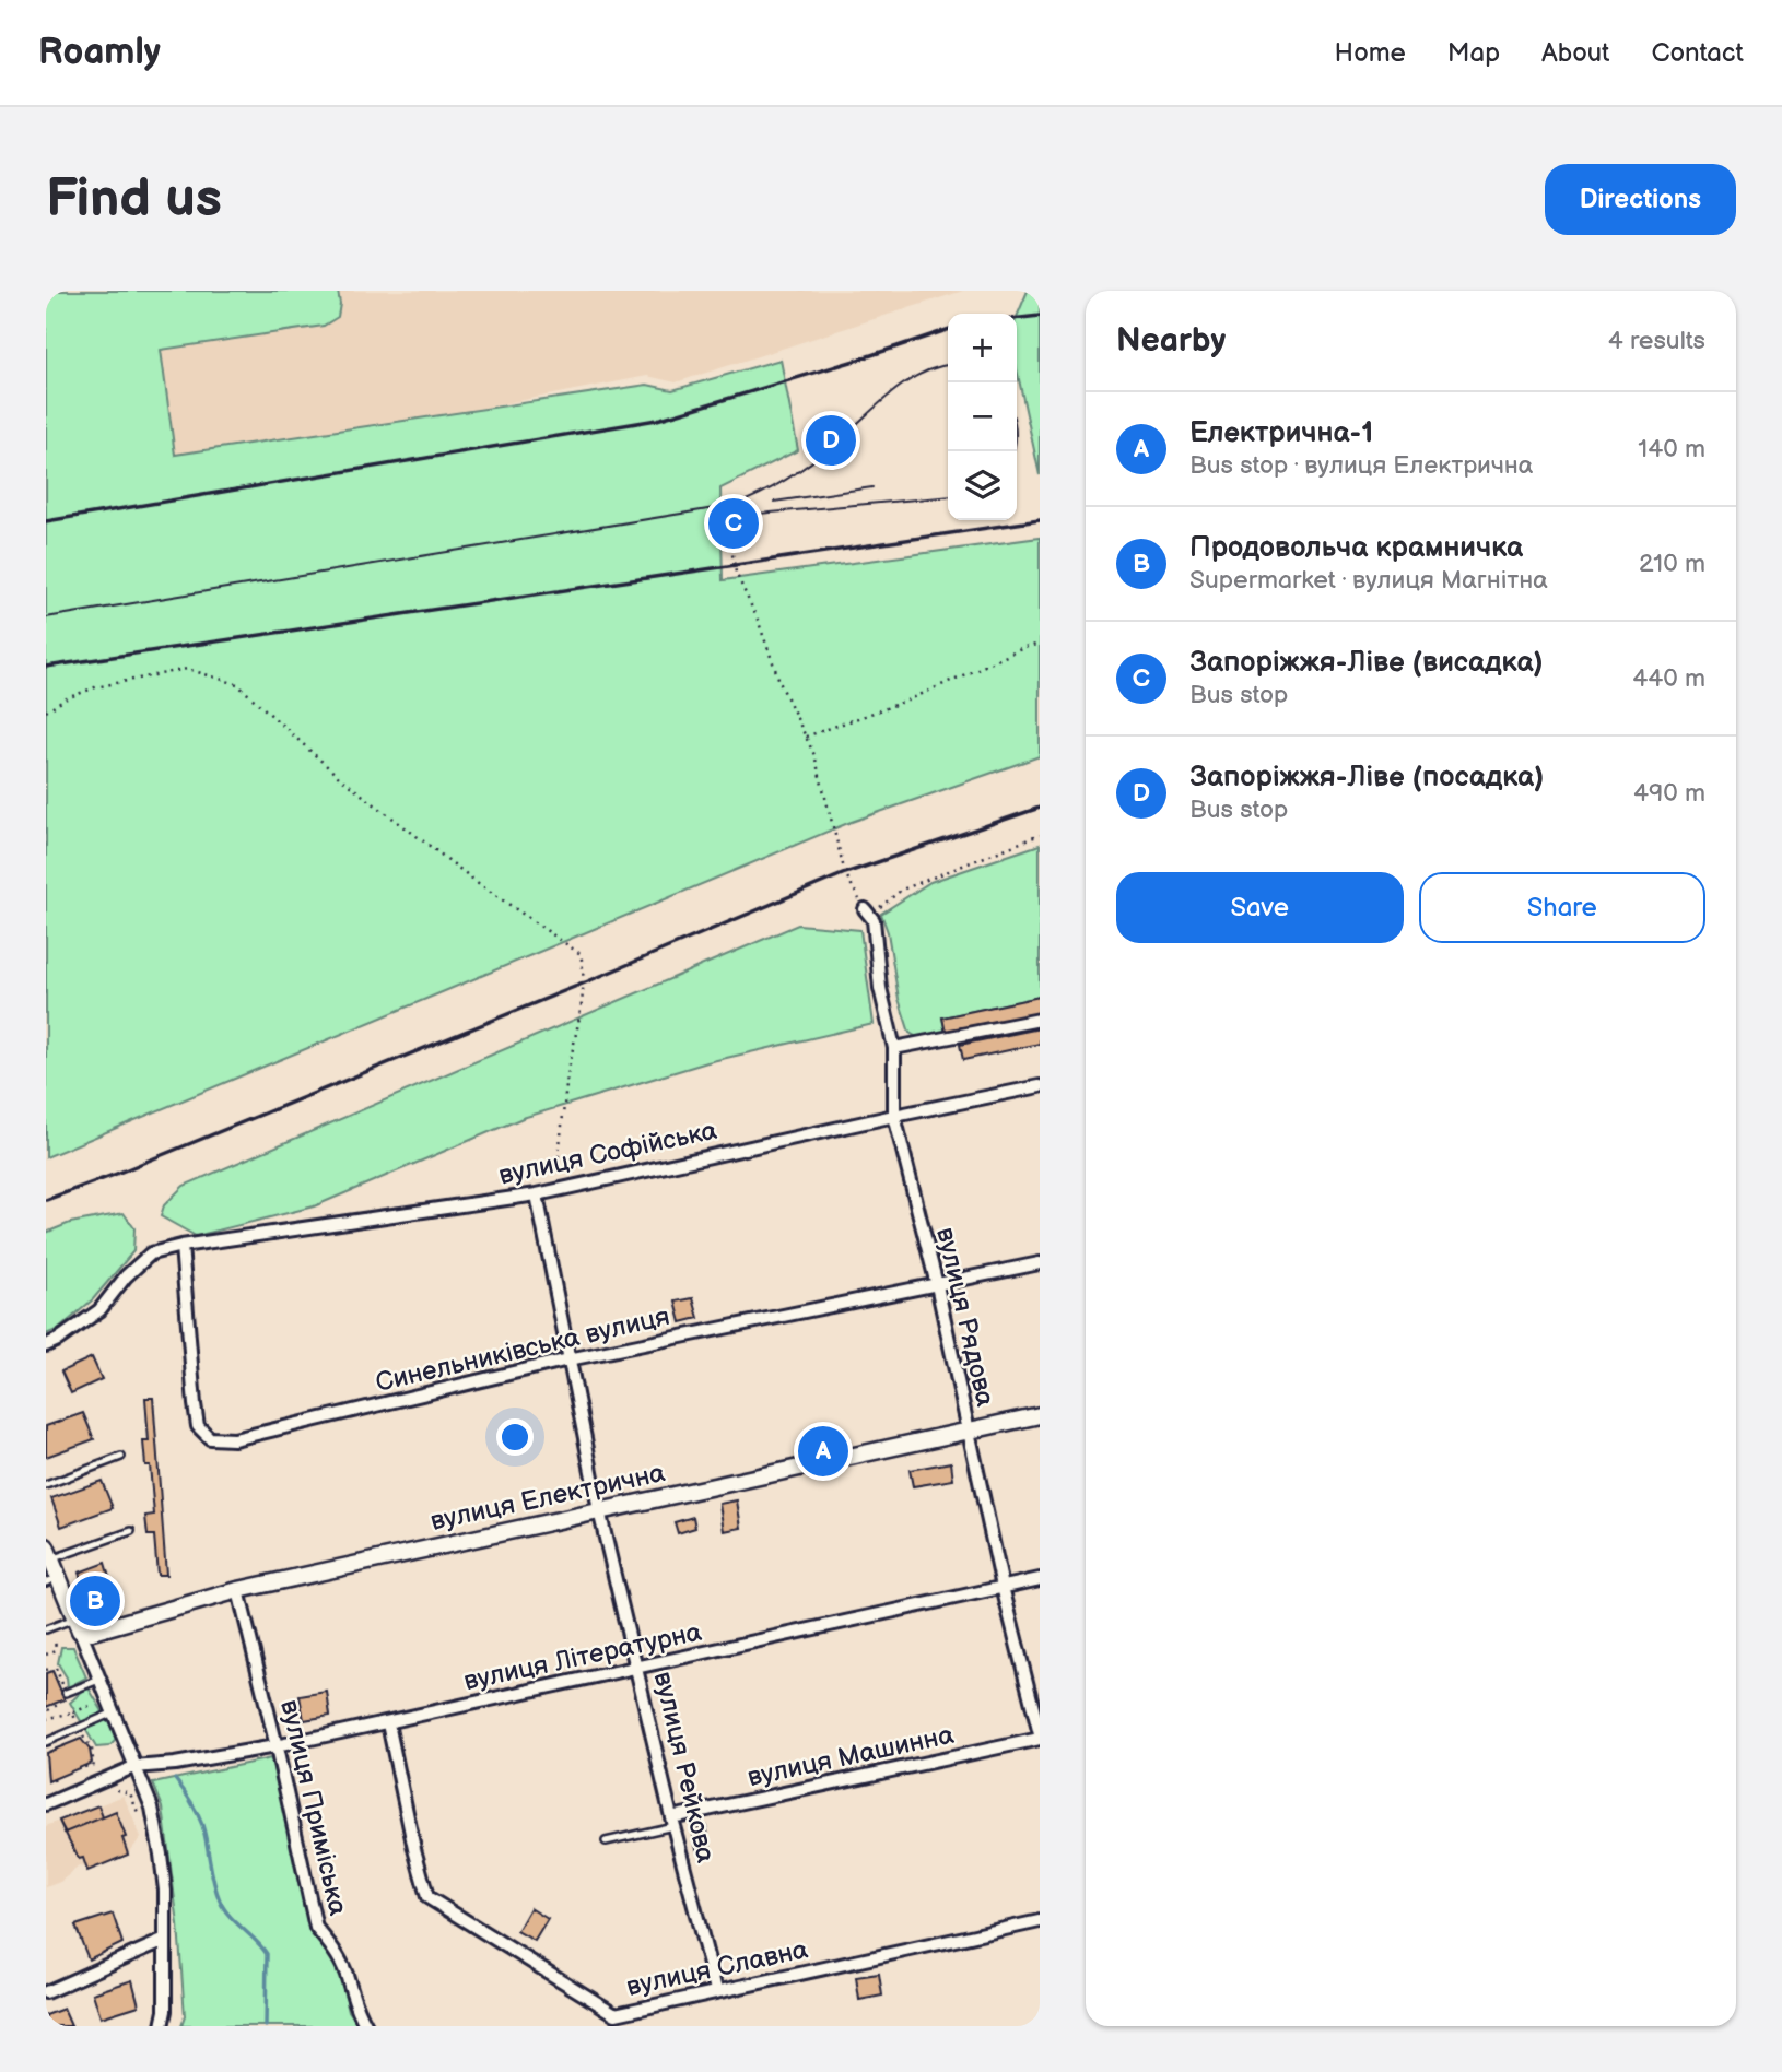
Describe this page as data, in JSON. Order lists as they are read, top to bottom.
{
  "streets": {
    "street": [
      "вулиця Софійська",
      "вулиця Рядова",
      "Синельниківська вулиця",
      "вулиця Електрична",
      "вулиця Літературна",
      "вулиця Машинна",
      "вулиця Рейкова",
      "вулиця Приміська",
      "вулиця Славна"
    ]
  },
  "crossings": [
    ["вулиця Софійська", "вулиця Рядова"],
    ["вулиця Софійська", "Синельниківська вулиця"],
    ["вулиця Софійська", "вулиця Рейкова"],
    ["вулиця Рядова", "Синельниківська вулиця"],
    ["вулиця Рядова", "вулиця Електрична"],
    ["вулиця Рядова", "вулиця Літературна"],
    ["вулиця Рядова", "вулиця Машинна"],
    ["Синельниківська вулиця", "вулиця Рейкова"],
    ["вулиця Електрична", "вулиця Рейкова"],
    ["вулиця Електрична", "вулиця Приміська"],
    ["вулиця Літературна", "вулиця Рейкова"],
    ["вулиця Літературна", "вулиця Приміська"],
    ["вулиця Літературна", "вулиця Славна"],
    ["вулиця Машинна", "вулиця Рейкова"],
    ["вулиця Рейкова", "вулиця Славна"]
  ],
  "page": {
    "header": "Roamly",
    "nav": [
      "Home",
      "Map",
      "About",
      "Contact"
    ],
    "buttons": [
      "Directions",
      ["Save", "Share"]
    ],
    "title": "Find us",
    "heading": ["Nearby", "4 results"],
    "map_buttons": ["+", "−"],
    "list": [
      {
        "mark": "A",
        "name": "Електрична-1",
        "note": "Bus stop · вулиця Електрична",
        "value": "140 m"
      },
      {
        "mark": "B",
        "name": "Продовольча крамничка",
        "note": "Supermarket · вулиця Магнітна",
        "value": "210 m"
      },
      {
        "mark": "C",
        "name": "Запоріжжя-Ліве (висадка)",
        "note": "Bus stop",
        "value": "440 m"
      },
      {
        "mark": "D",
        "name": "Запоріжжя-Ліве (посадка)",
        "note": "Bus stop",
        "value": "490 m"
      }
    ],
    "pins": [
      "D",
      "C",
      "A",
      "B"
    ]
  }
}
